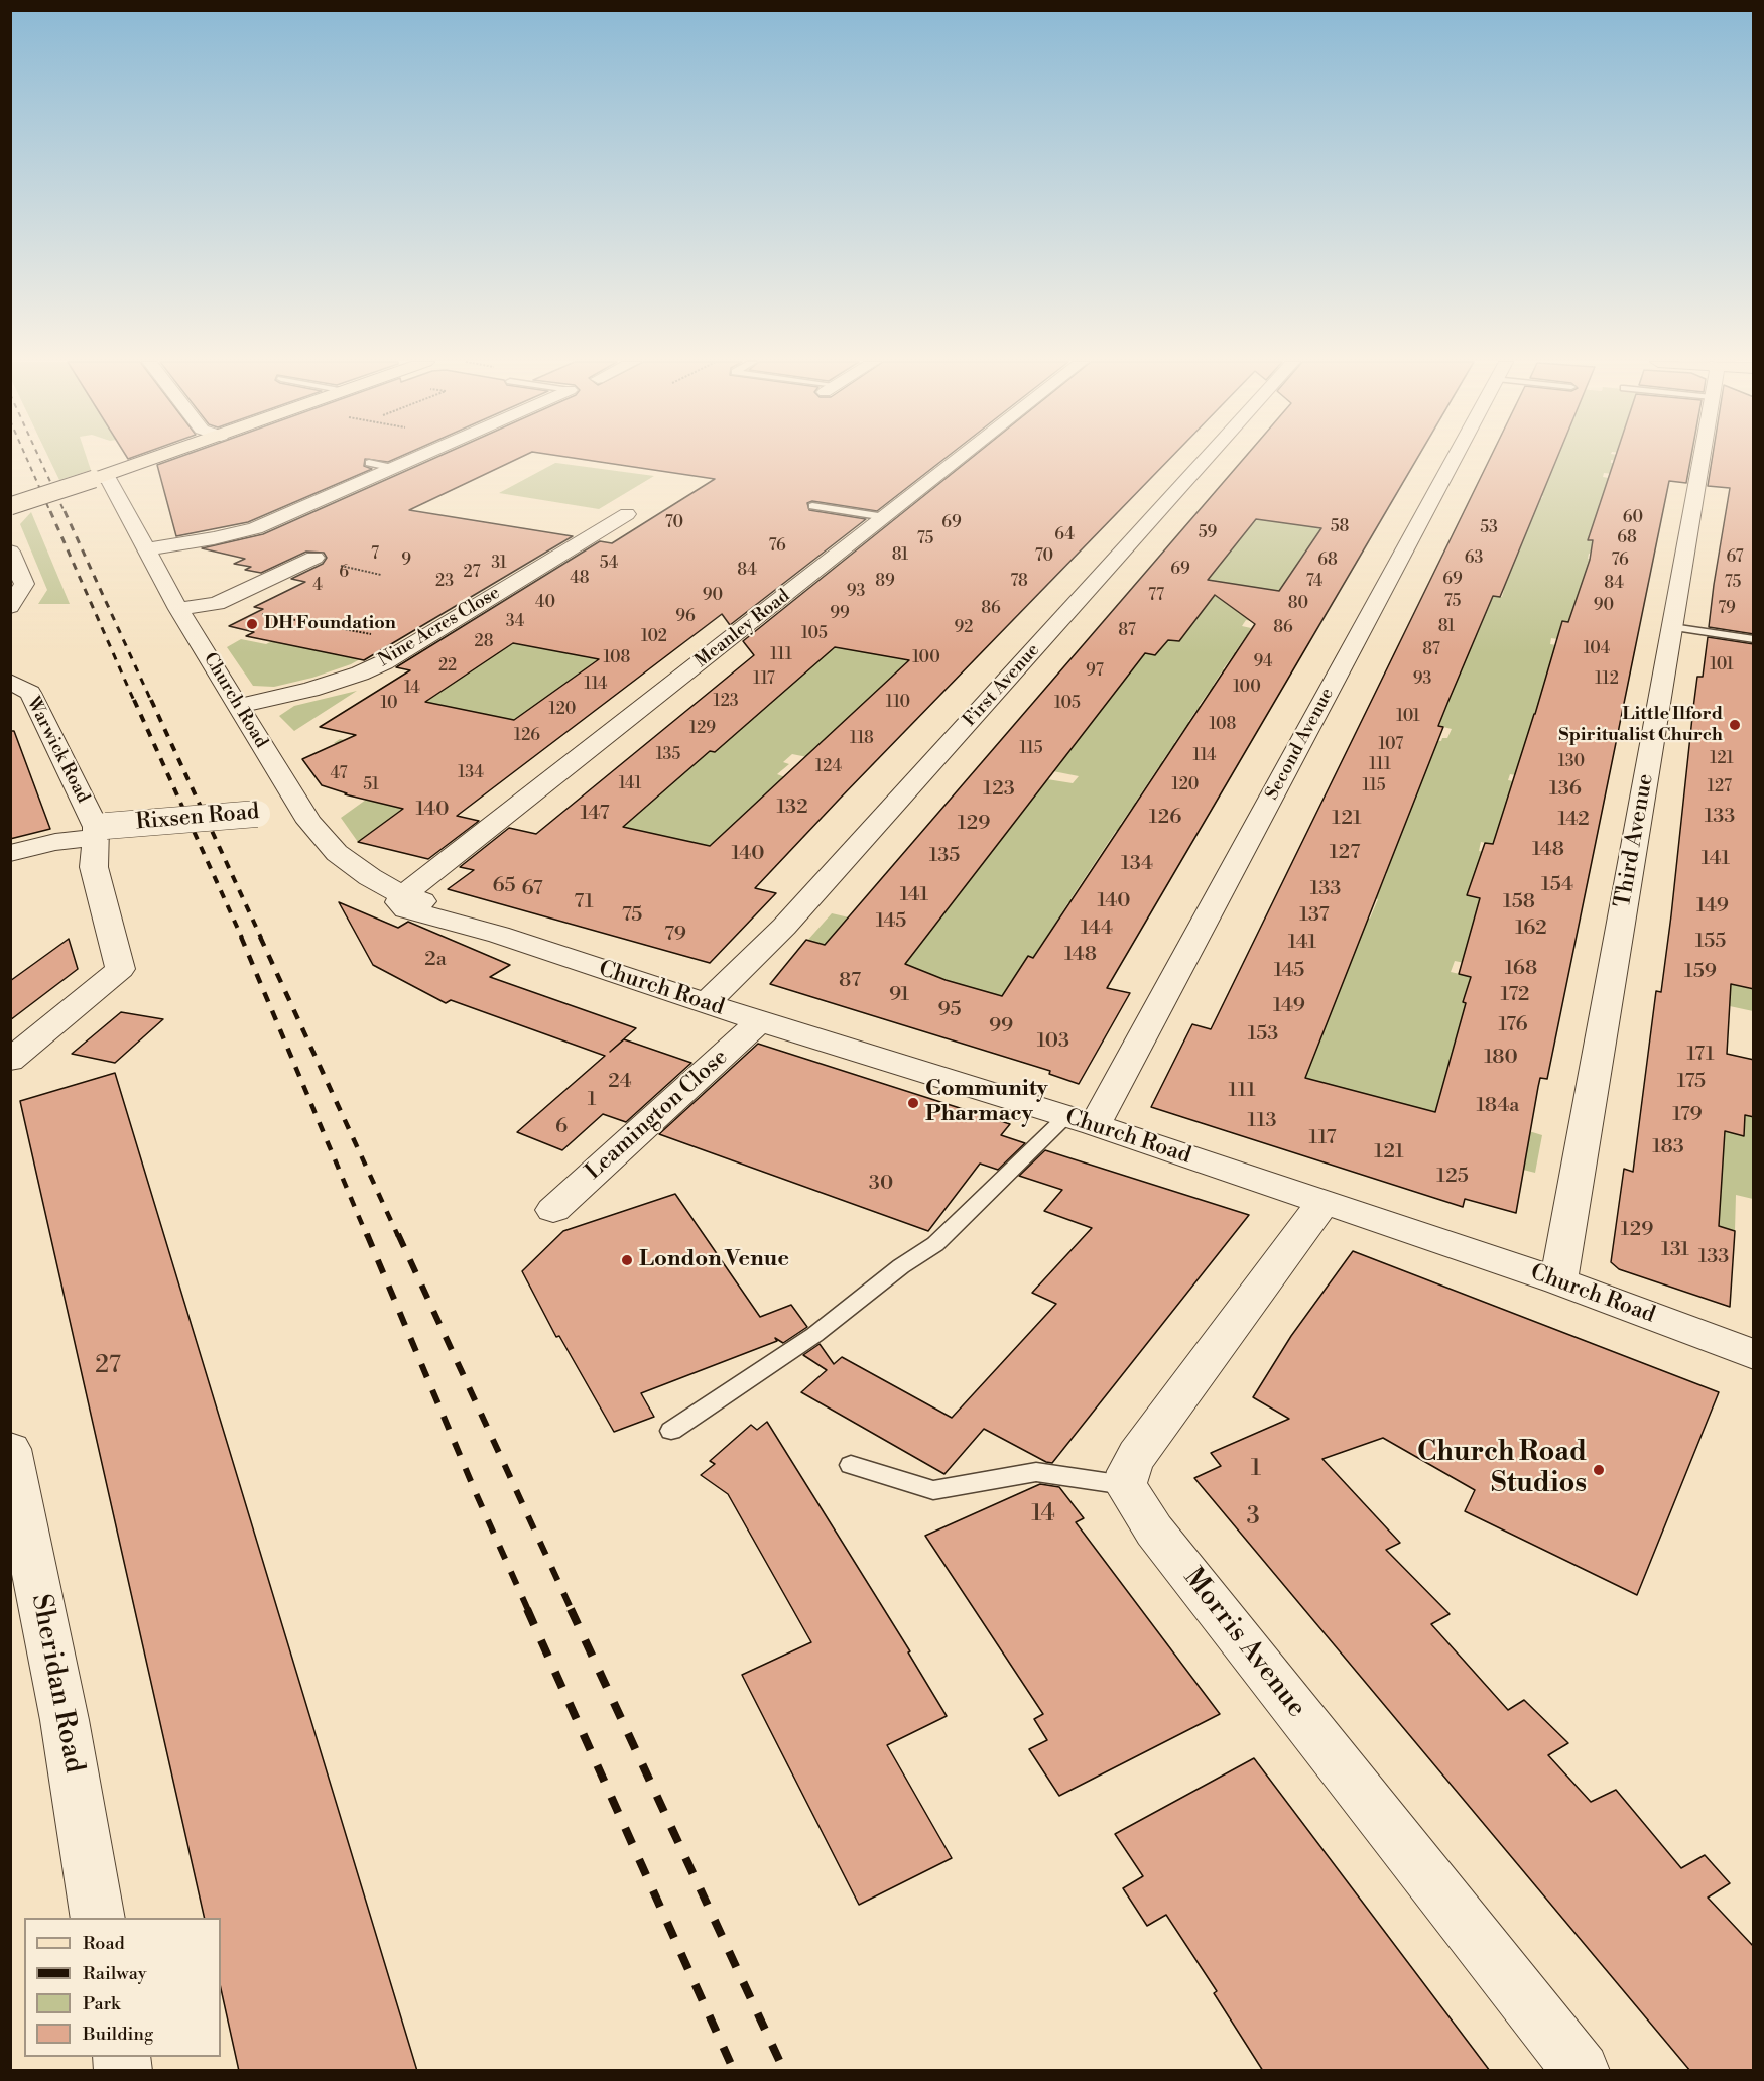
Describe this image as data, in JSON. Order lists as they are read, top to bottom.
{
  "streets": {
    "street": [
      "Nine Acres Close",
      "Meanley Road",
      "First Avenue",
      "Church Road",
      "Second Avenue",
      "Warwick Road",
      "Rixsen Road",
      "Third Avenue",
      "Leamington Close",
      "Morris Avenue",
      "Sheridan Road"
    ]
  },
  "crossings": [
    ["Nine Acres Close", "Church Road"],
    ["Meanley Road", "Church Road"],
    ["First Avenue", "Church Road"],
    ["Church Road", "Second Avenue"],
    ["Church Road", "Rixsen Road"],
    ["Church Road", "Third Avenue"],
    ["Church Road", "Leamington Close"],
    ["Warwick Road", "Rixsen Road"]
  ],
  "places": [
    "DH Foundation",
    "Little Ilford Spiritualist Church",
    "Community Pharmacy",
    "London Venue",
    "Church Road Studios"
  ],
  "house_numbers": [
    "60",
    "70",
    "69",
    "58",
    "53",
    "59",
    "64",
    "68",
    "75",
    "76",
    "7",
    "81",
    "70",
    "67",
    "63",
    "9",
    "68",
    "76",
    "31",
    "54",
    "69",
    "84",
    "6",
    "27",
    "48",
    "69",
    "23",
    "89",
    "78",
    "74",
    "75",
    "84",
    "4",
    "93",
    "90",
    "77",
    "75",
    "40",
    "80",
    "90",
    "86",
    "79",
    "99",
    "96",
    "34",
    "81",
    "92",
    "86",
    "87",
    "105",
    "102",
    "28",
    "104",
    "87",
    "111",
    "108",
    "100",
    "94",
    "101",
    "22",
    "97",
    "117",
    "93",
    "112",
    "114",
    "100",
    "14",
    "123",
    "110",
    "10",
    "105",
    "120",
    "101",
    "108",
    "129",
    "126",
    "118",
    "107",
    "115",
    "135",
    "114",
    "121",
    "130",
    "111",
    "124",
    "134",
    "47",
    "141",
    "51",
    "120",
    "115",
    "127",
    "123",
    "136",
    "132",
    "140",
    "147",
    "133",
    "126",
    "121",
    "142",
    "129",
    "148",
    "127",
    "140",
    "135",
    "141",
    "134",
    "154",
    "65",
    "67",
    "133",
    "141",
    "140",
    "71",
    "158",
    "149",
    "75",
    "137",
    "145",
    "144",
    "162",
    "79",
    "155",
    "141",
    "148",
    "2a",
    "168",
    "145",
    "159",
    "87",
    "91",
    "172",
    "149",
    "95",
    "176",
    "99",
    "153",
    "103",
    "171",
    "180",
    "24",
    "175",
    "111",
    "1",
    "184a",
    "179",
    "113",
    "6",
    "117",
    "183",
    "121",
    "125",
    "30",
    "129",
    "131",
    "133",
    "27",
    "1",
    "14",
    "3"
  ],
  "legend": [
    "Road",
    "Railway",
    "Park",
    "Building"
  ]
}
